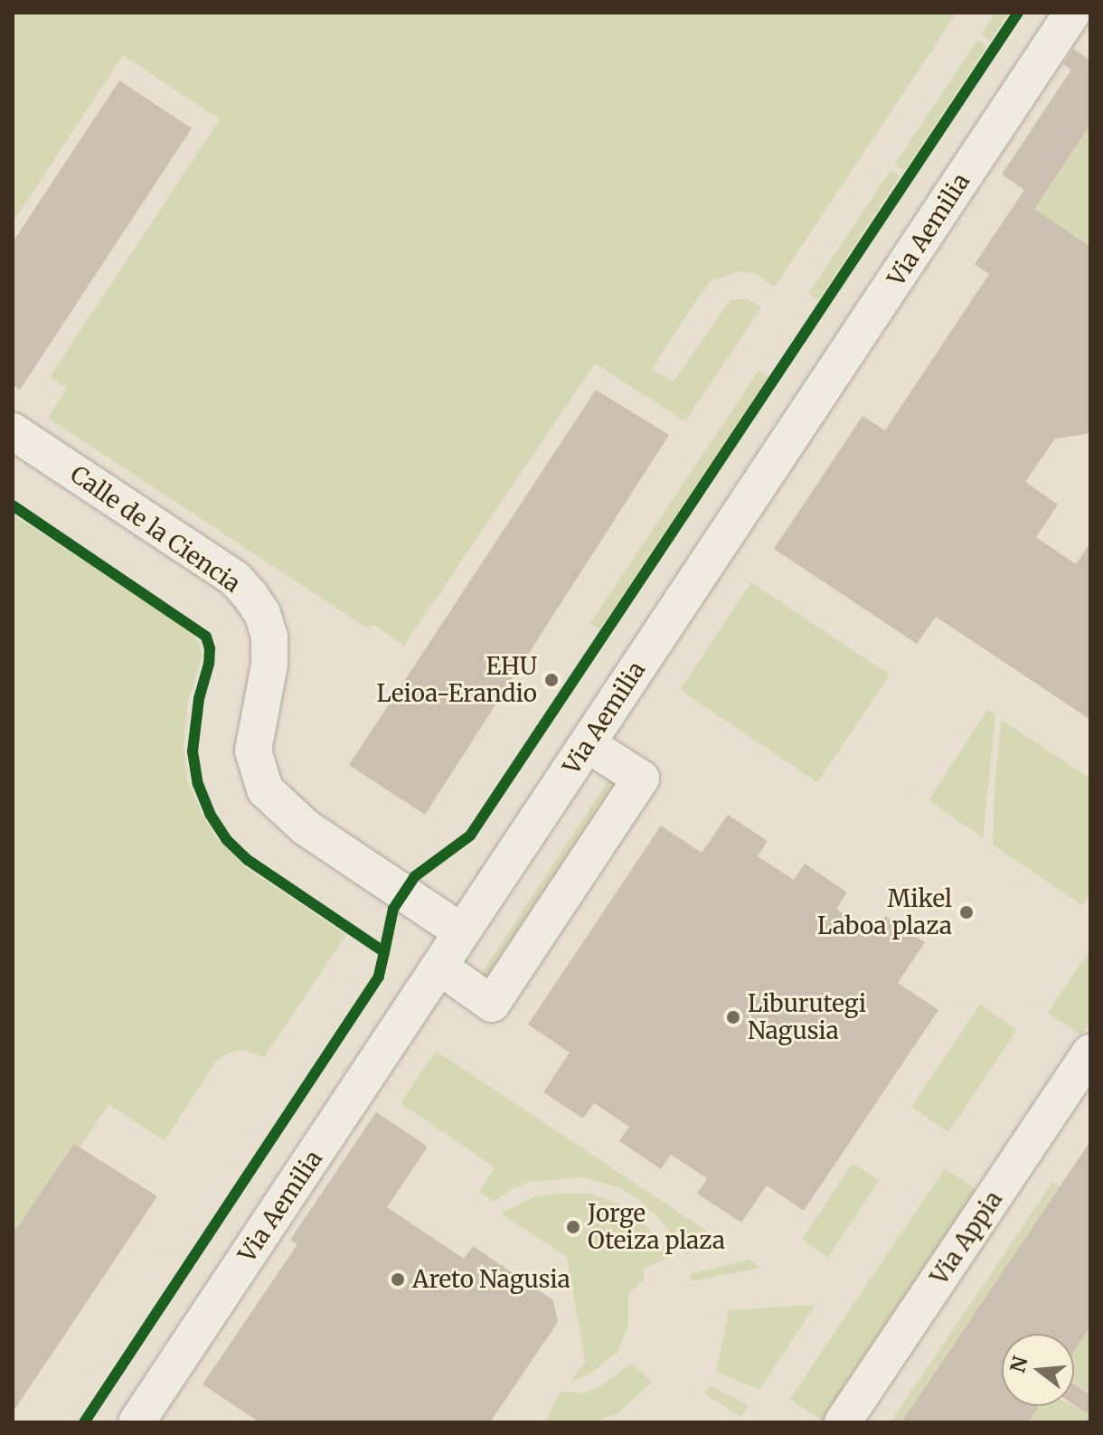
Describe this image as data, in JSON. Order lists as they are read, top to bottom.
{
  "streets": {
    "street": ["Via Aemilia", "Calle de la Ciencia", "Via Appia"]
  },
  "crossings": [
    ["Via Aemilia", "Calle de la Ciencia"]
  ],
  "places": [
    "EHU Leioa-Erandio",
    "Mikel Laboa plaza",
    "Liburutegi Nagusia",
    "Jorge Oteiza plaza",
    "Areto Nagusia"
  ],
  "north": "left"
}
